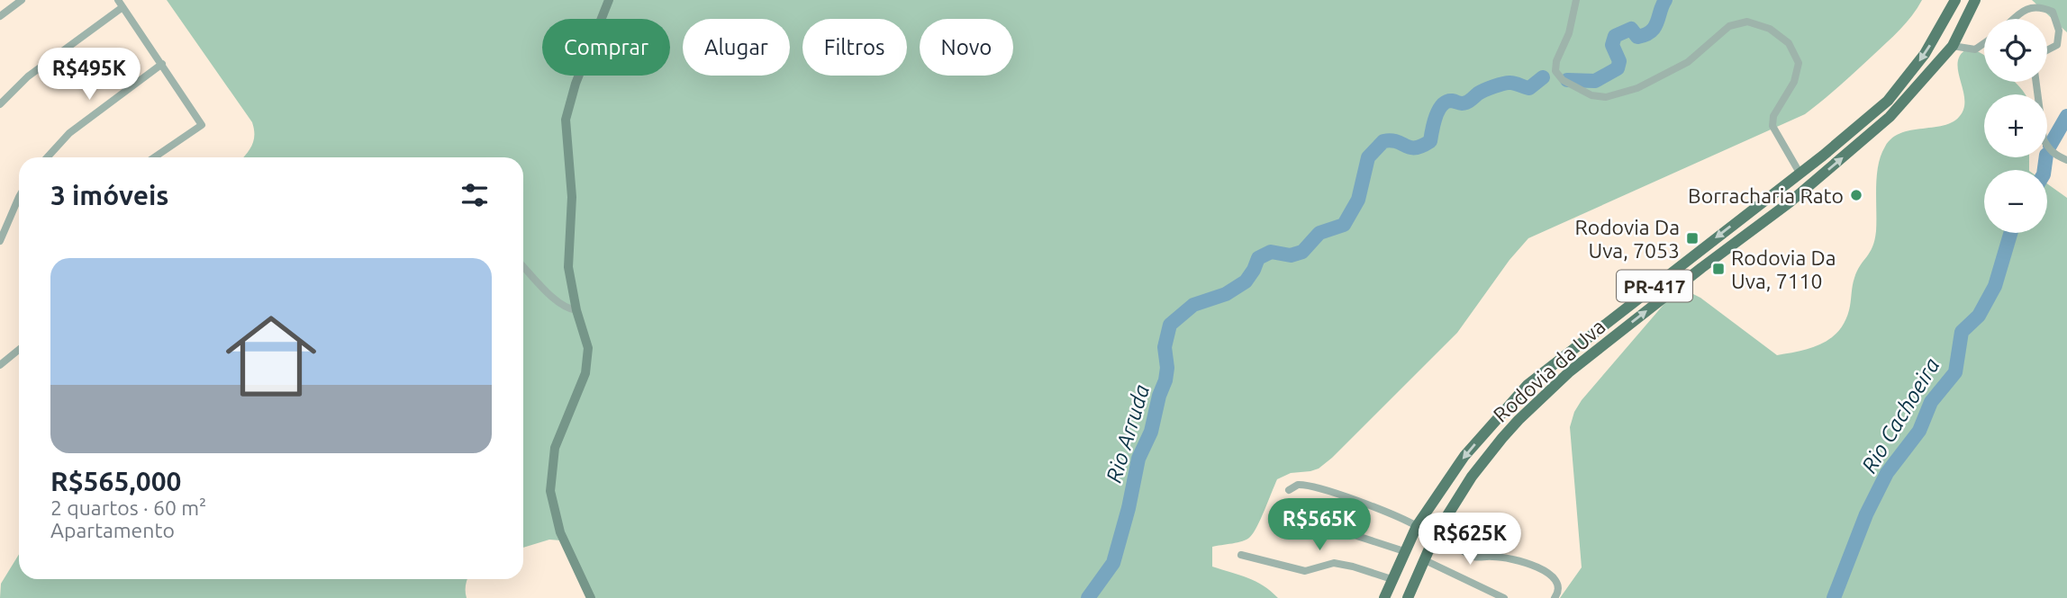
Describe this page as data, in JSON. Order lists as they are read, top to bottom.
{
  "streets": {
    "main road": ["PR-417", "Rodovia da Uva"]
  },
  "water": ["Rio Cachoeira", "Rio Arruda"],
  "places": {
    "other": ["Borracharia Rato"],
    "transit": ["Rodovia Da Uva, 7053", "Rodovia Da Uva, 7110"]
  },
  "page": {
    "map_buttons": ["+", "−"],
    "chip": [
      "Comprar",
      "Alugar",
      "Filtros",
      "Novo"
    ],
    "price": ["R$495K", "R$565K", "R$625K"],
    "heading": "3 imóveis",
    "list": [
      {
        "name": "R$565,000",
        "note": "2 quartos · 60 m² · Apartamento"
      }
    ]
  }
}
